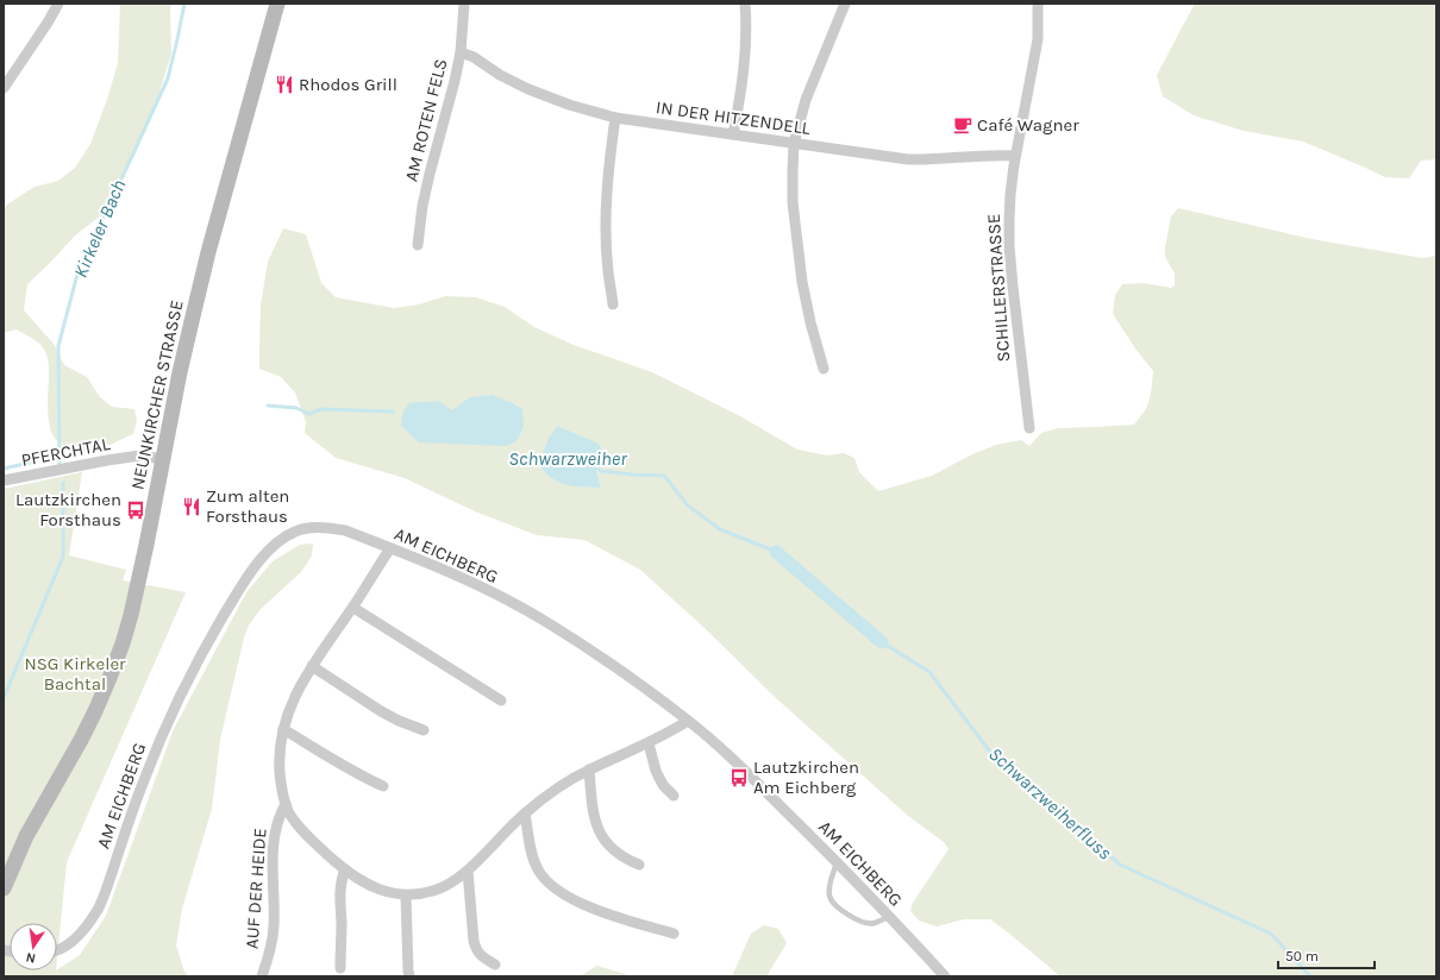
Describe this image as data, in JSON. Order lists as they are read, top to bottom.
{
  "streets": {
    "main road": ["NEUNKIRCHER STRASSE"],
    "street": [
      "IN DER HITZENDELL",
      "AM ROTEN FELS",
      "SCHILLERSTRASSE",
      "PFERCHTAL",
      "AM EICHBERG",
      "AUF DER HEIDE"
    ]
  },
  "crossings": [
    ["IN DER HITZENDELL", "AM ROTEN FELS"],
    ["IN DER HITZENDELL", "SCHILLERSTRASSE"],
    ["NEUNKIRCHER STRASSE", "PFERCHTAL"],
    ["AM EICHBERG", "AUF DER HEIDE"]
  ],
  "water": ["Kirkeler Bach", "Schwarzweiher", "Schwarzweiherfluss"],
  "parks": ["NSG Kirkeler Bachtal"],
  "places": {
    "restaurant": ["Rhodos Grill", "Zum alten Forsthaus"],
    "cafe": ["Café Wagner"],
    "bus stop": ["Lautzkirchen Forsthaus", "Lautzkirchen Am Eichberg"]
  },
  "scale_bar": "50 m",
  "north": "bottom"
}
